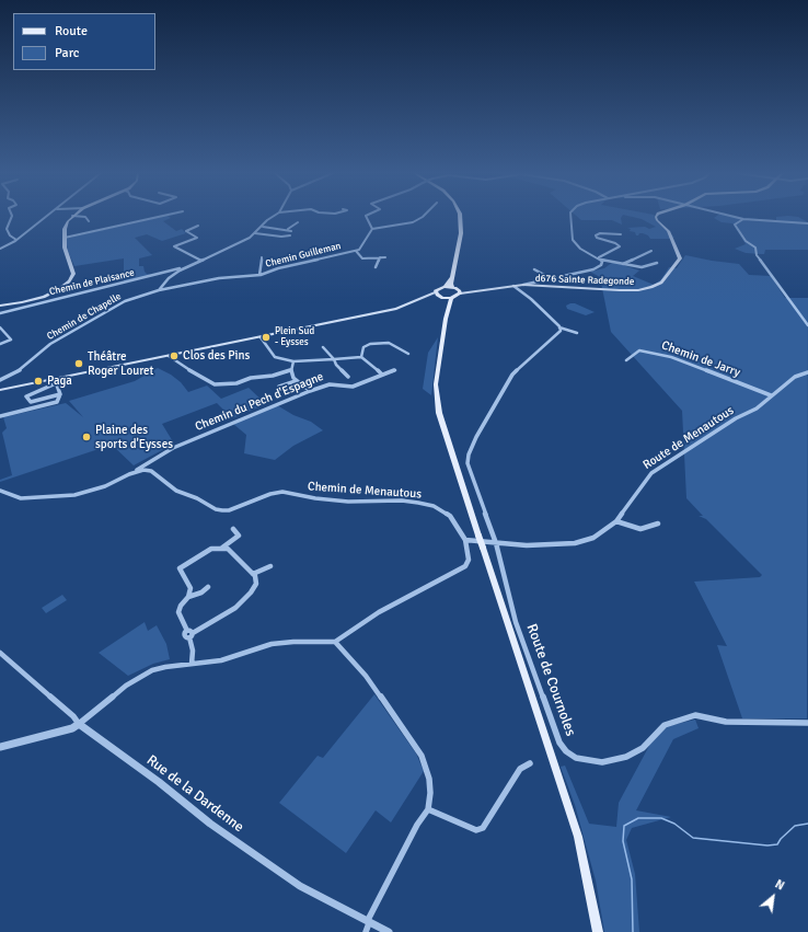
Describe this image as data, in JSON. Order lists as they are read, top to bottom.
{
  "streets": {
    "main road": ["d676 Sainte Radegonde"],
    "street": [
      "Chemin Guilleman",
      "Chemin de Plaisance",
      "Chemin de Chapelle",
      "Chemin de Jarry",
      "Chemin du Pech d'Espagne",
      "Route de Menautous",
      "Chemin de Menautous",
      "Route de Cournoles",
      "Rue de la Dardenne"
    ]
  },
  "crossings": [
    ["Chemin Guilleman", "Chemin de Chapelle"],
    ["Chemin de Jarry", "Route de Menautous"],
    ["Chemin du Pech d'Espagne", "Chemin de Menautous"],
    ["Route de Menautous", "Chemin de Menautous"],
    ["Route de Menautous", "Route de Cournoles"]
  ],
  "places": [
    "Plein Sud - Eysses",
    "Clos des Pins",
    "Théâtre Roger Louret",
    "Paga",
    "Plaine des sports d'Eysses"
  ],
  "legend": ["Route", "Parc"],
  "north": "top right"
}
